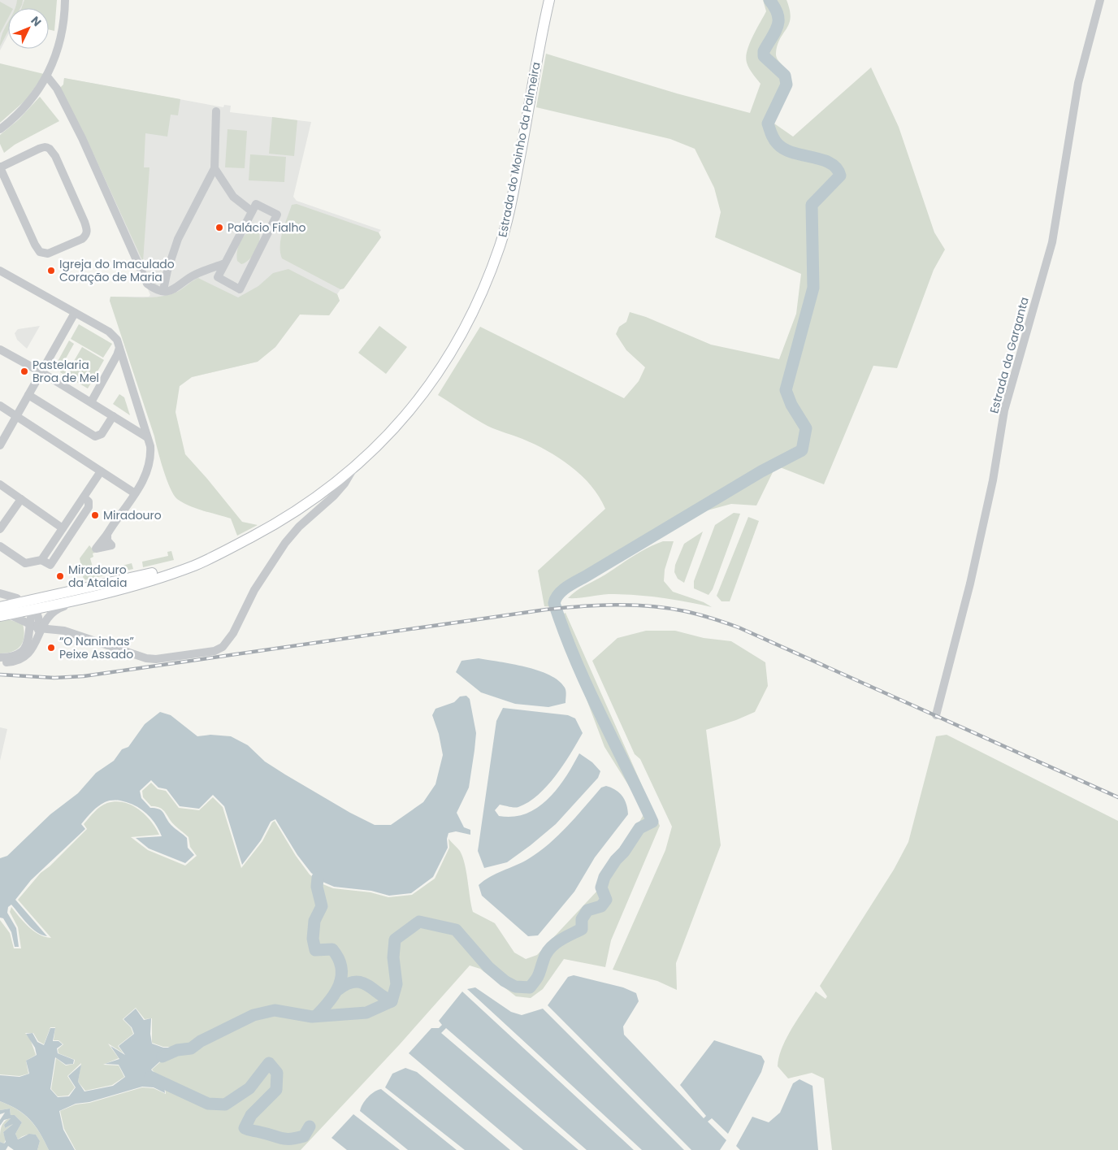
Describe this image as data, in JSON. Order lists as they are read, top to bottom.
{
  "streets": {
    "main road": ["Estrada do Moinho da Palmeira"],
    "street": ["Estrada da Garganta"]
  },
  "places": [
    "Palácio Fialho",
    "Igreja do Imaculado Coração de Maria",
    "Pastelaria Broa de Mel",
    "Miradouro",
    "Miradouro da Atalaia",
    "“O Naninhas” Peixe Assado"
  ],
  "north": "top right"
}
